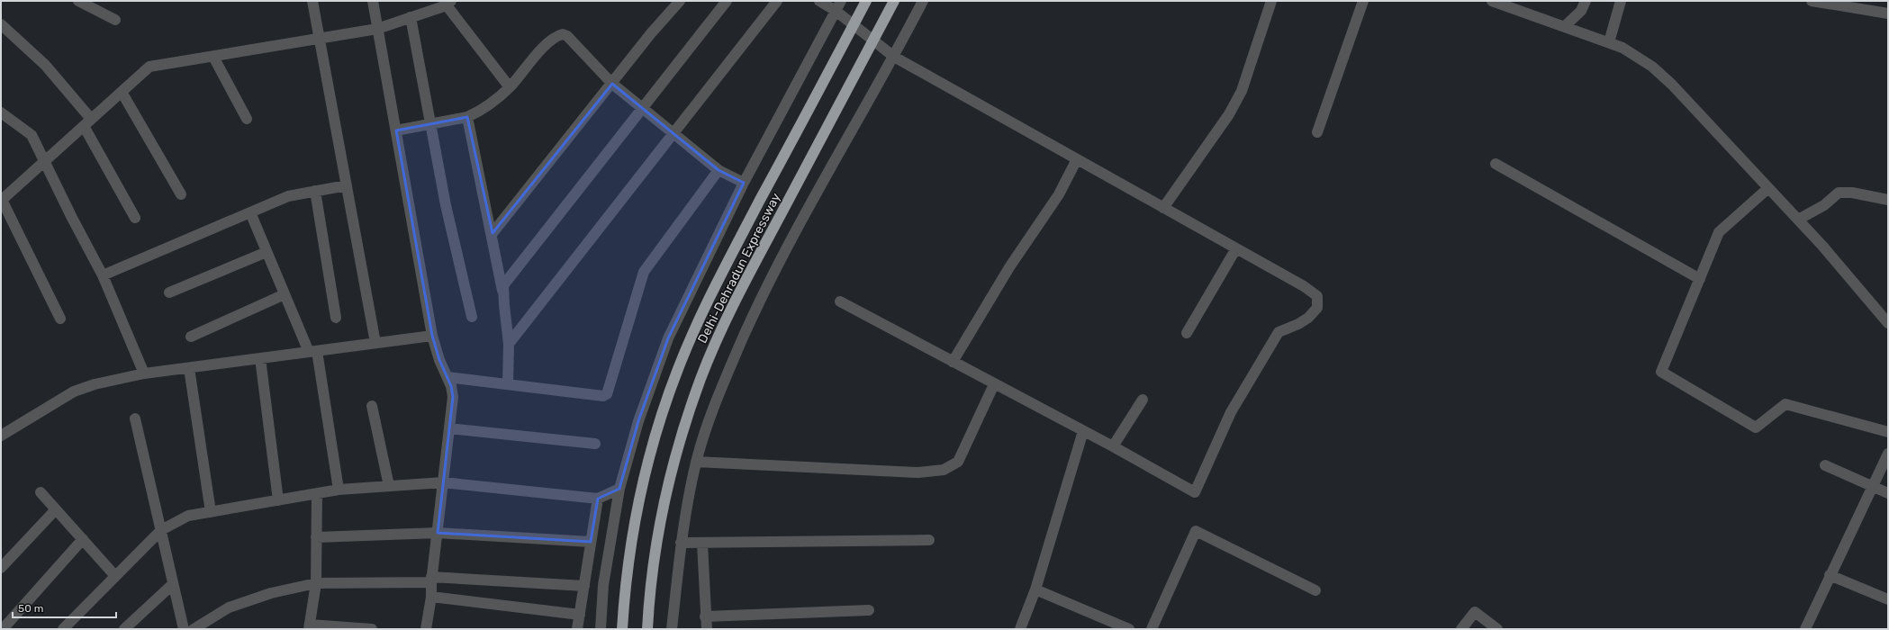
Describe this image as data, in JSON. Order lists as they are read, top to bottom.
{
  "streets": {
    "highway": ["Delhi-Dehradun Expressway"]
  },
  "scale_bar": "50 m"
}
